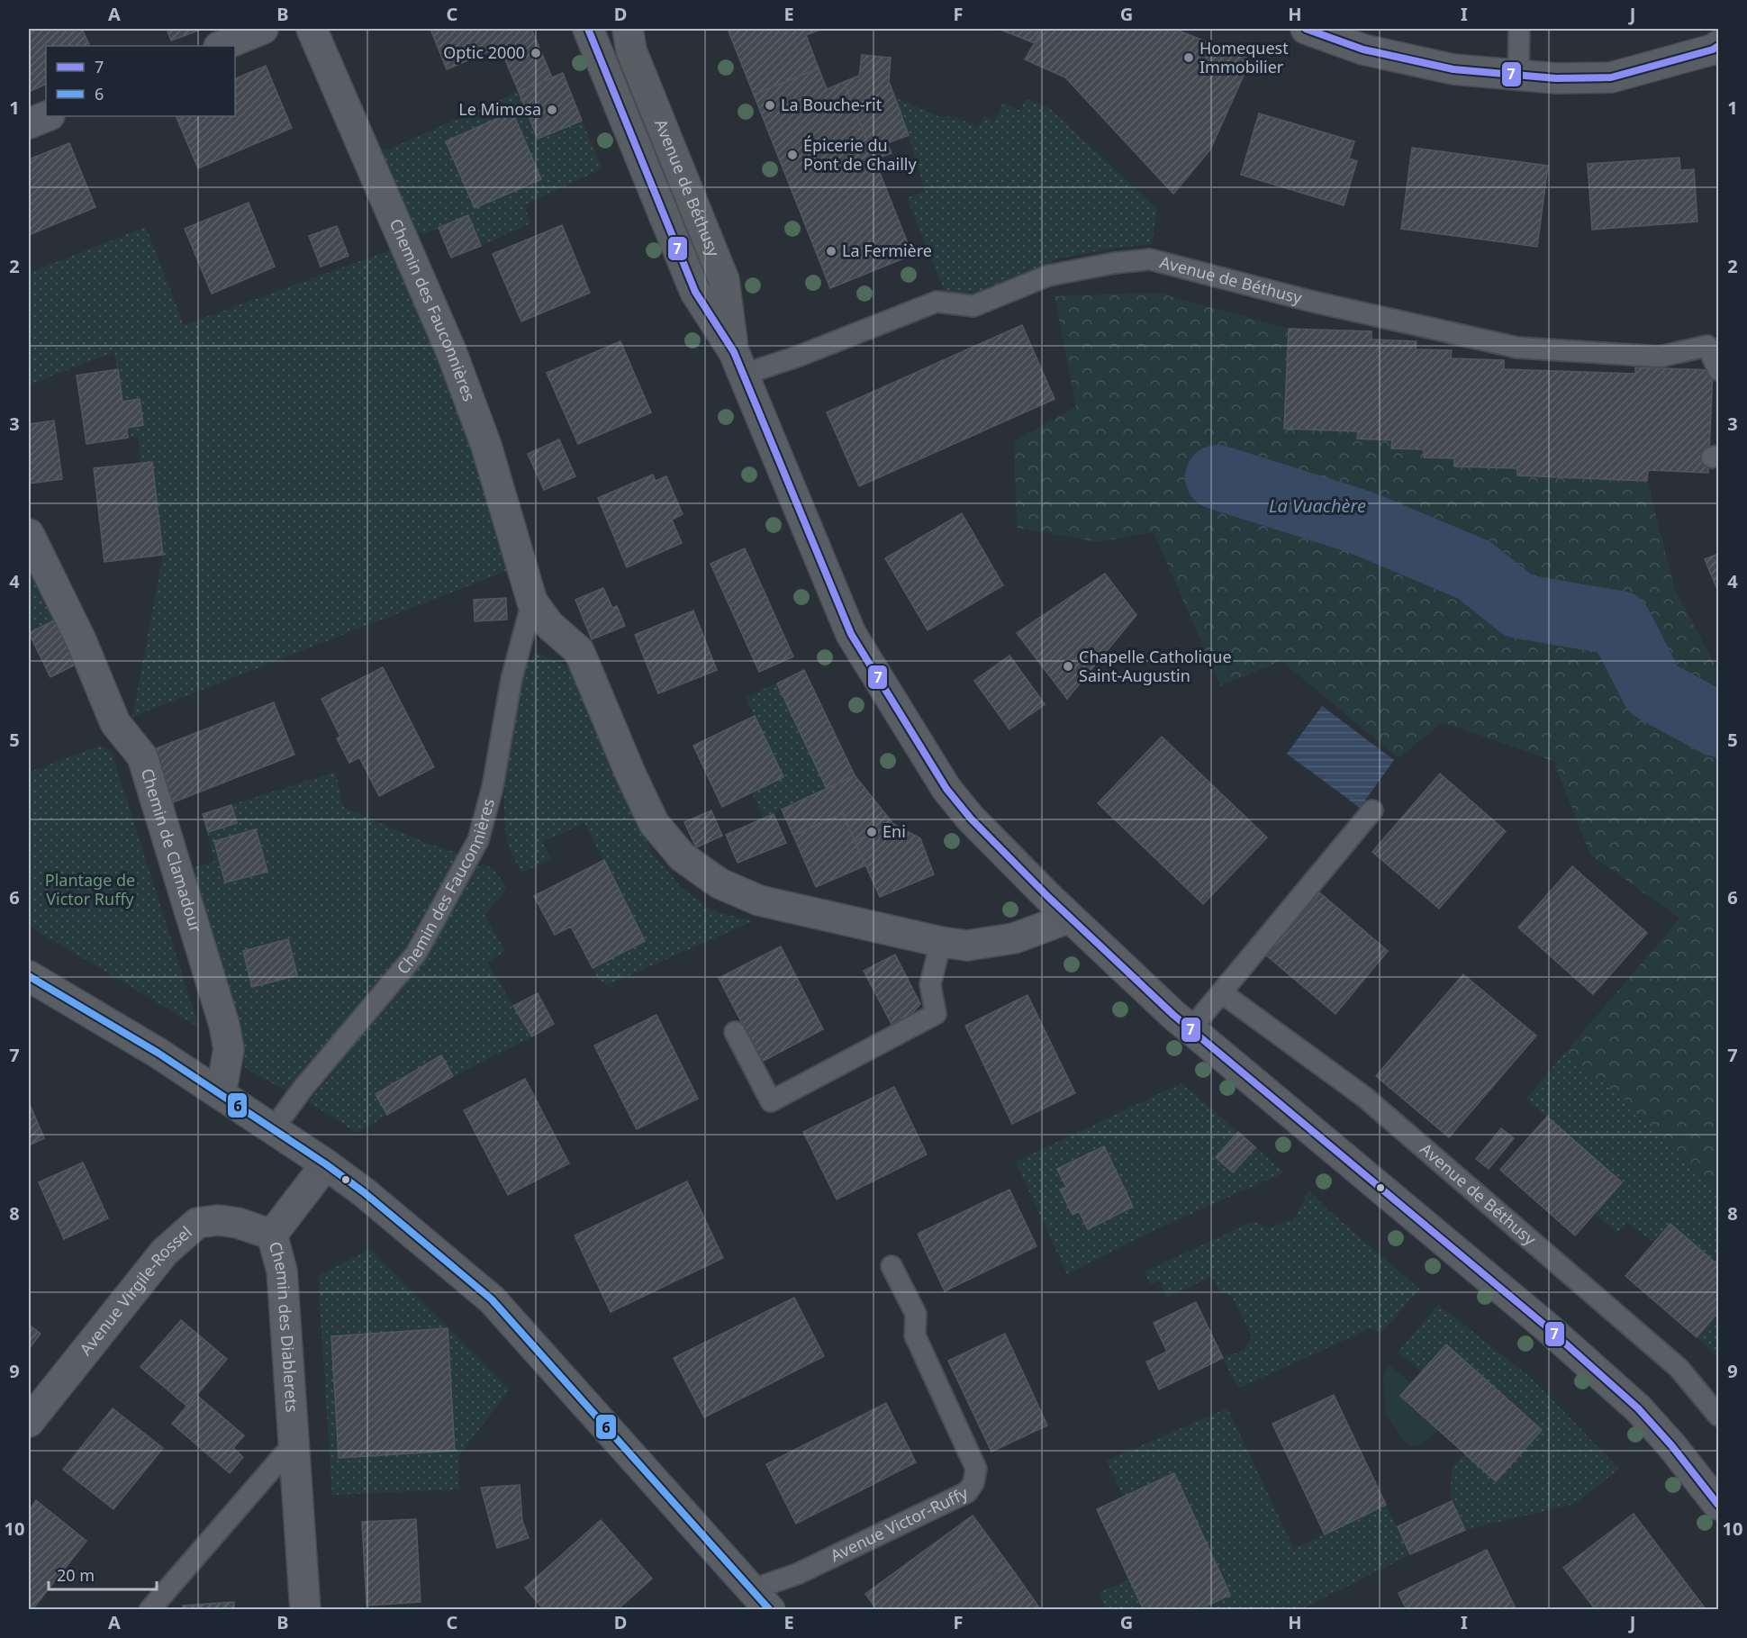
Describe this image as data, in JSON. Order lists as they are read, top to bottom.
{
  "streets": {
    "street": [
      "Avenue de Béthusy",
      "Chemin des Fauconnières",
      "Chemin de Clamadour",
      "Avenue Virgile-Rossel",
      "Chemin des Diablerets",
      "Avenue Victor-Ruffy"
    ]
  },
  "crossings": [
    ["Avenue de Béthusy", "Chemin des Fauconnières"],
    ["Chemin des Fauconnières", "Avenue Victor-Ruffy"],
    ["Chemin de Clamadour", "Avenue Victor-Ruffy"],
    ["Avenue Virgile-Rossel", "Chemin des Diablerets"],
    ["Chemin des Diablerets", "Avenue Victor-Ruffy"]
  ],
  "water": ["La Vuachère"],
  "parks": ["Plantage de Victor Ruffy"],
  "places": [
    "Optic 2000",
    "Homequest Immobilier",
    "La Bouche-rit",
    "Le Mimosa",
    "Épicerie du Pont de Chailly",
    "La Fermière",
    "Chapelle Catholique Saint-Augustin",
    "Eni"
  ],
  "lines": ["transit line 7", "transit line 6"],
  "legend": ["7", "6"],
  "scale_bar": "20 m",
  "grid": {
    "columns": [
      "A",
      "B",
      "C",
      "D",
      "E",
      "F",
      "G",
      "H",
      "I",
      "J"
    ],
    "rows": [
      "1",
      "2",
      "3",
      "4",
      "5",
      "6",
      "7",
      "8",
      "9",
      "10"
    ]
  }
}
